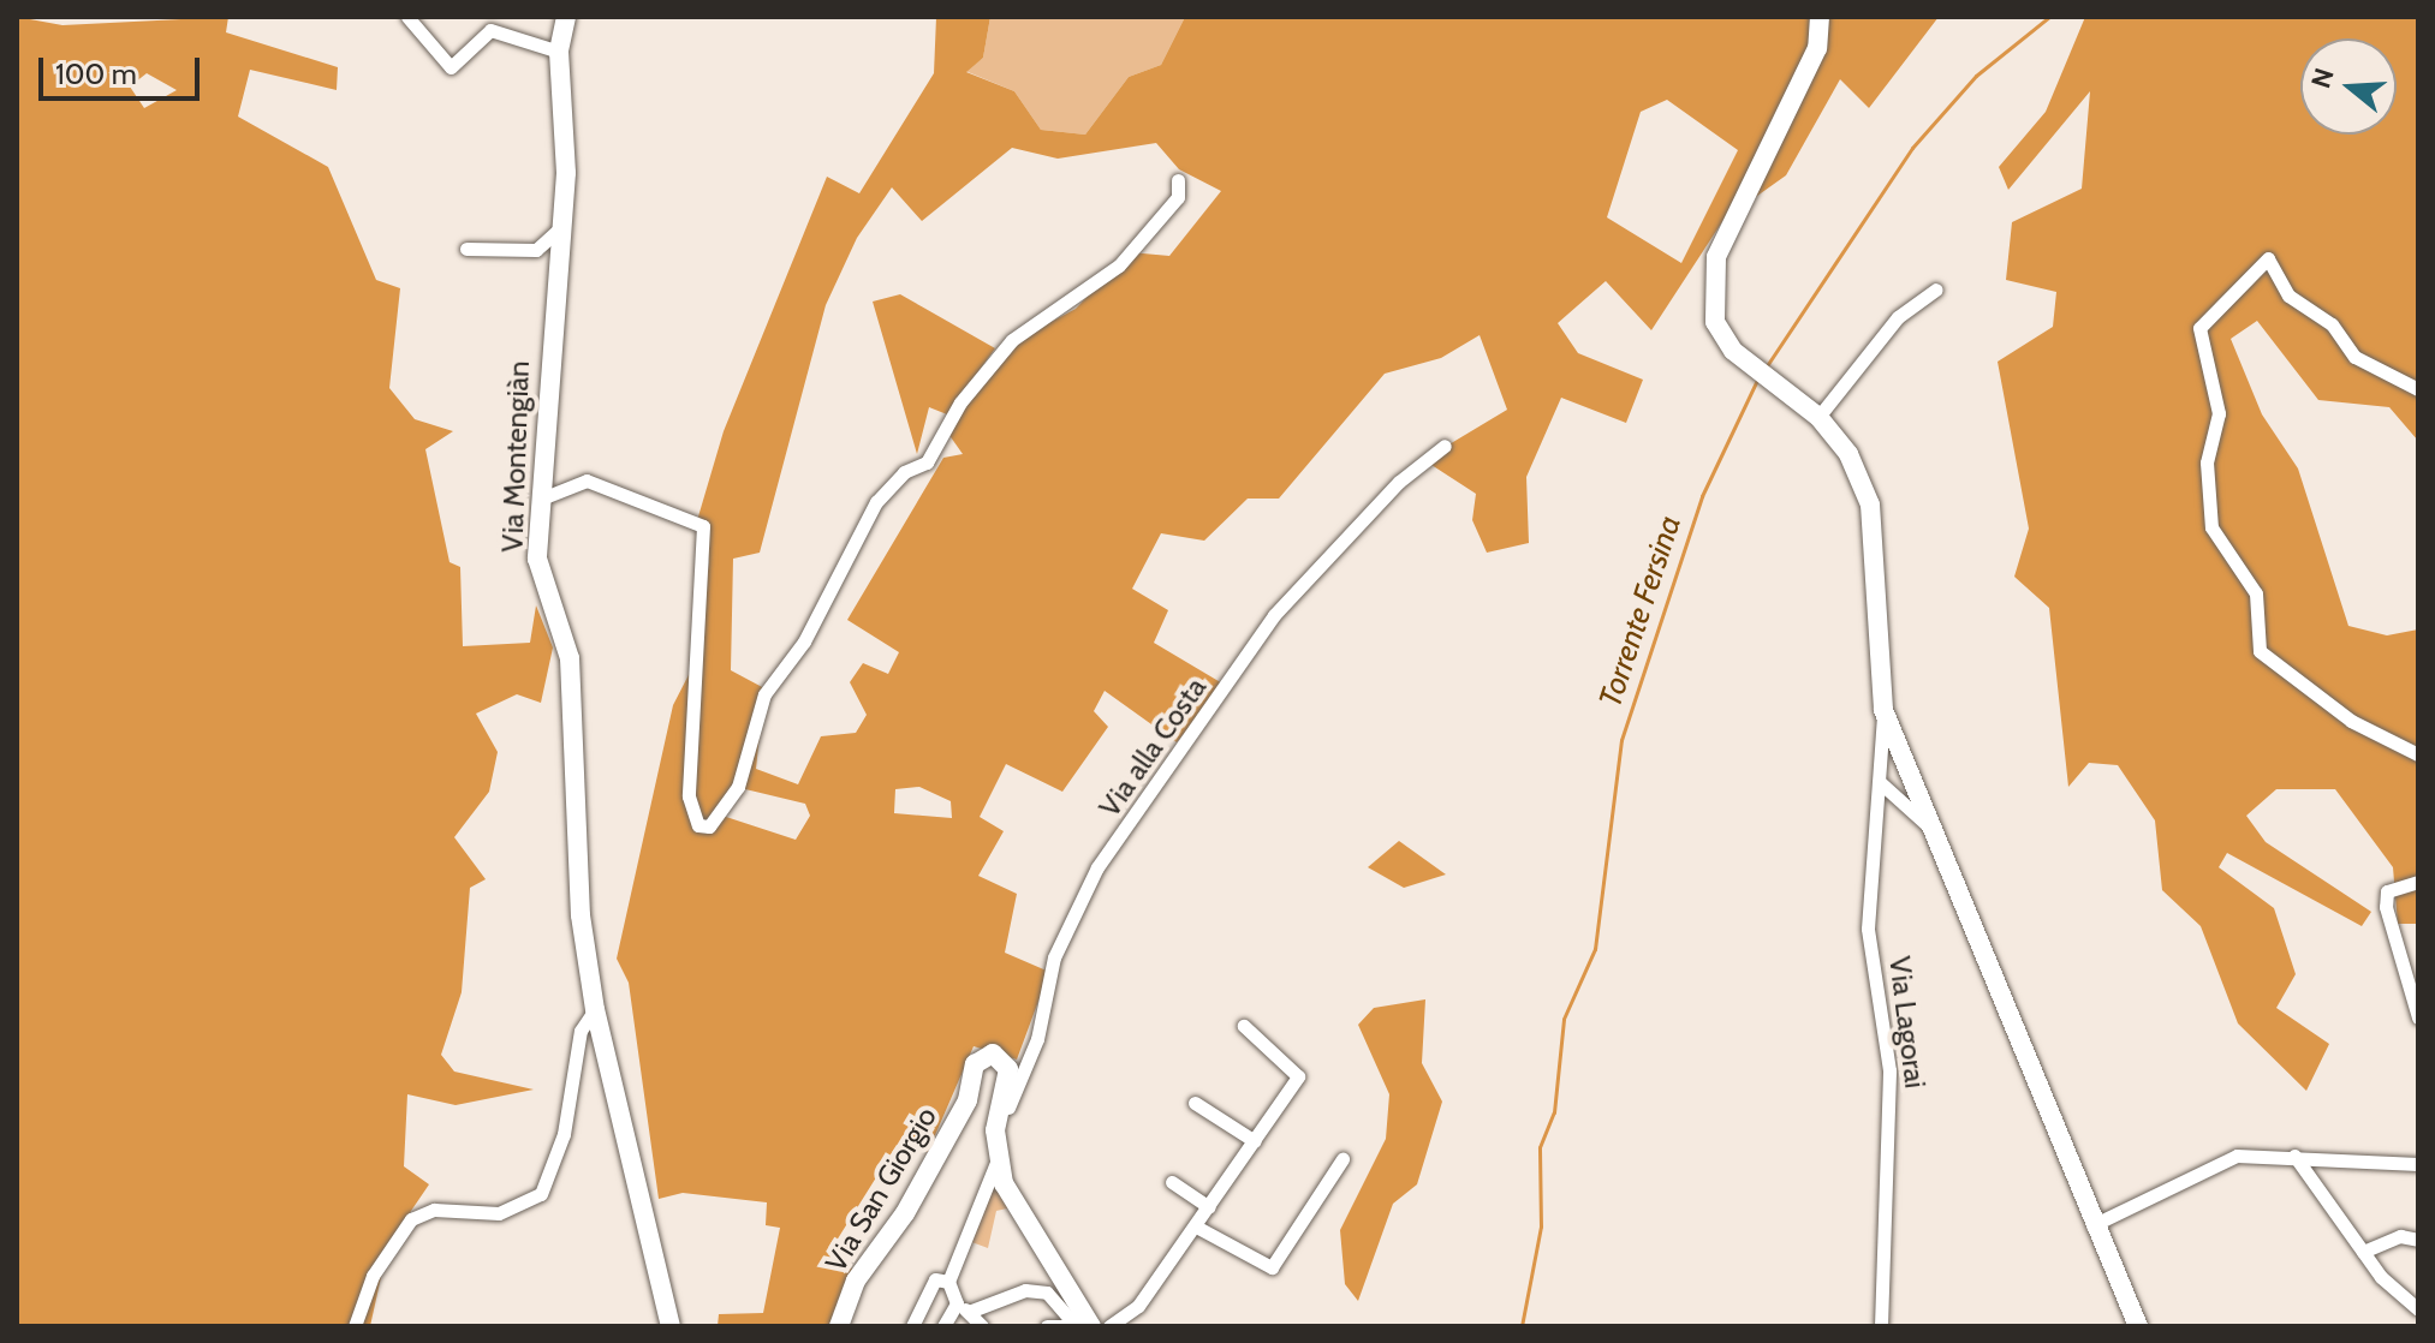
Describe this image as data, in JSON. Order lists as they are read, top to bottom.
{
  "streets": {
    "street": [
      "Via Montengiàn",
      "Via alla Costa",
      "Via Lagorai",
      "Via San Giorgio"
    ]
  },
  "crossings": [
    ["Via alla Costa", "Via San Giorgio"]
  ],
  "water": ["Torrente Fersina"],
  "scale_bar": "100 m",
  "north": "left"
}
